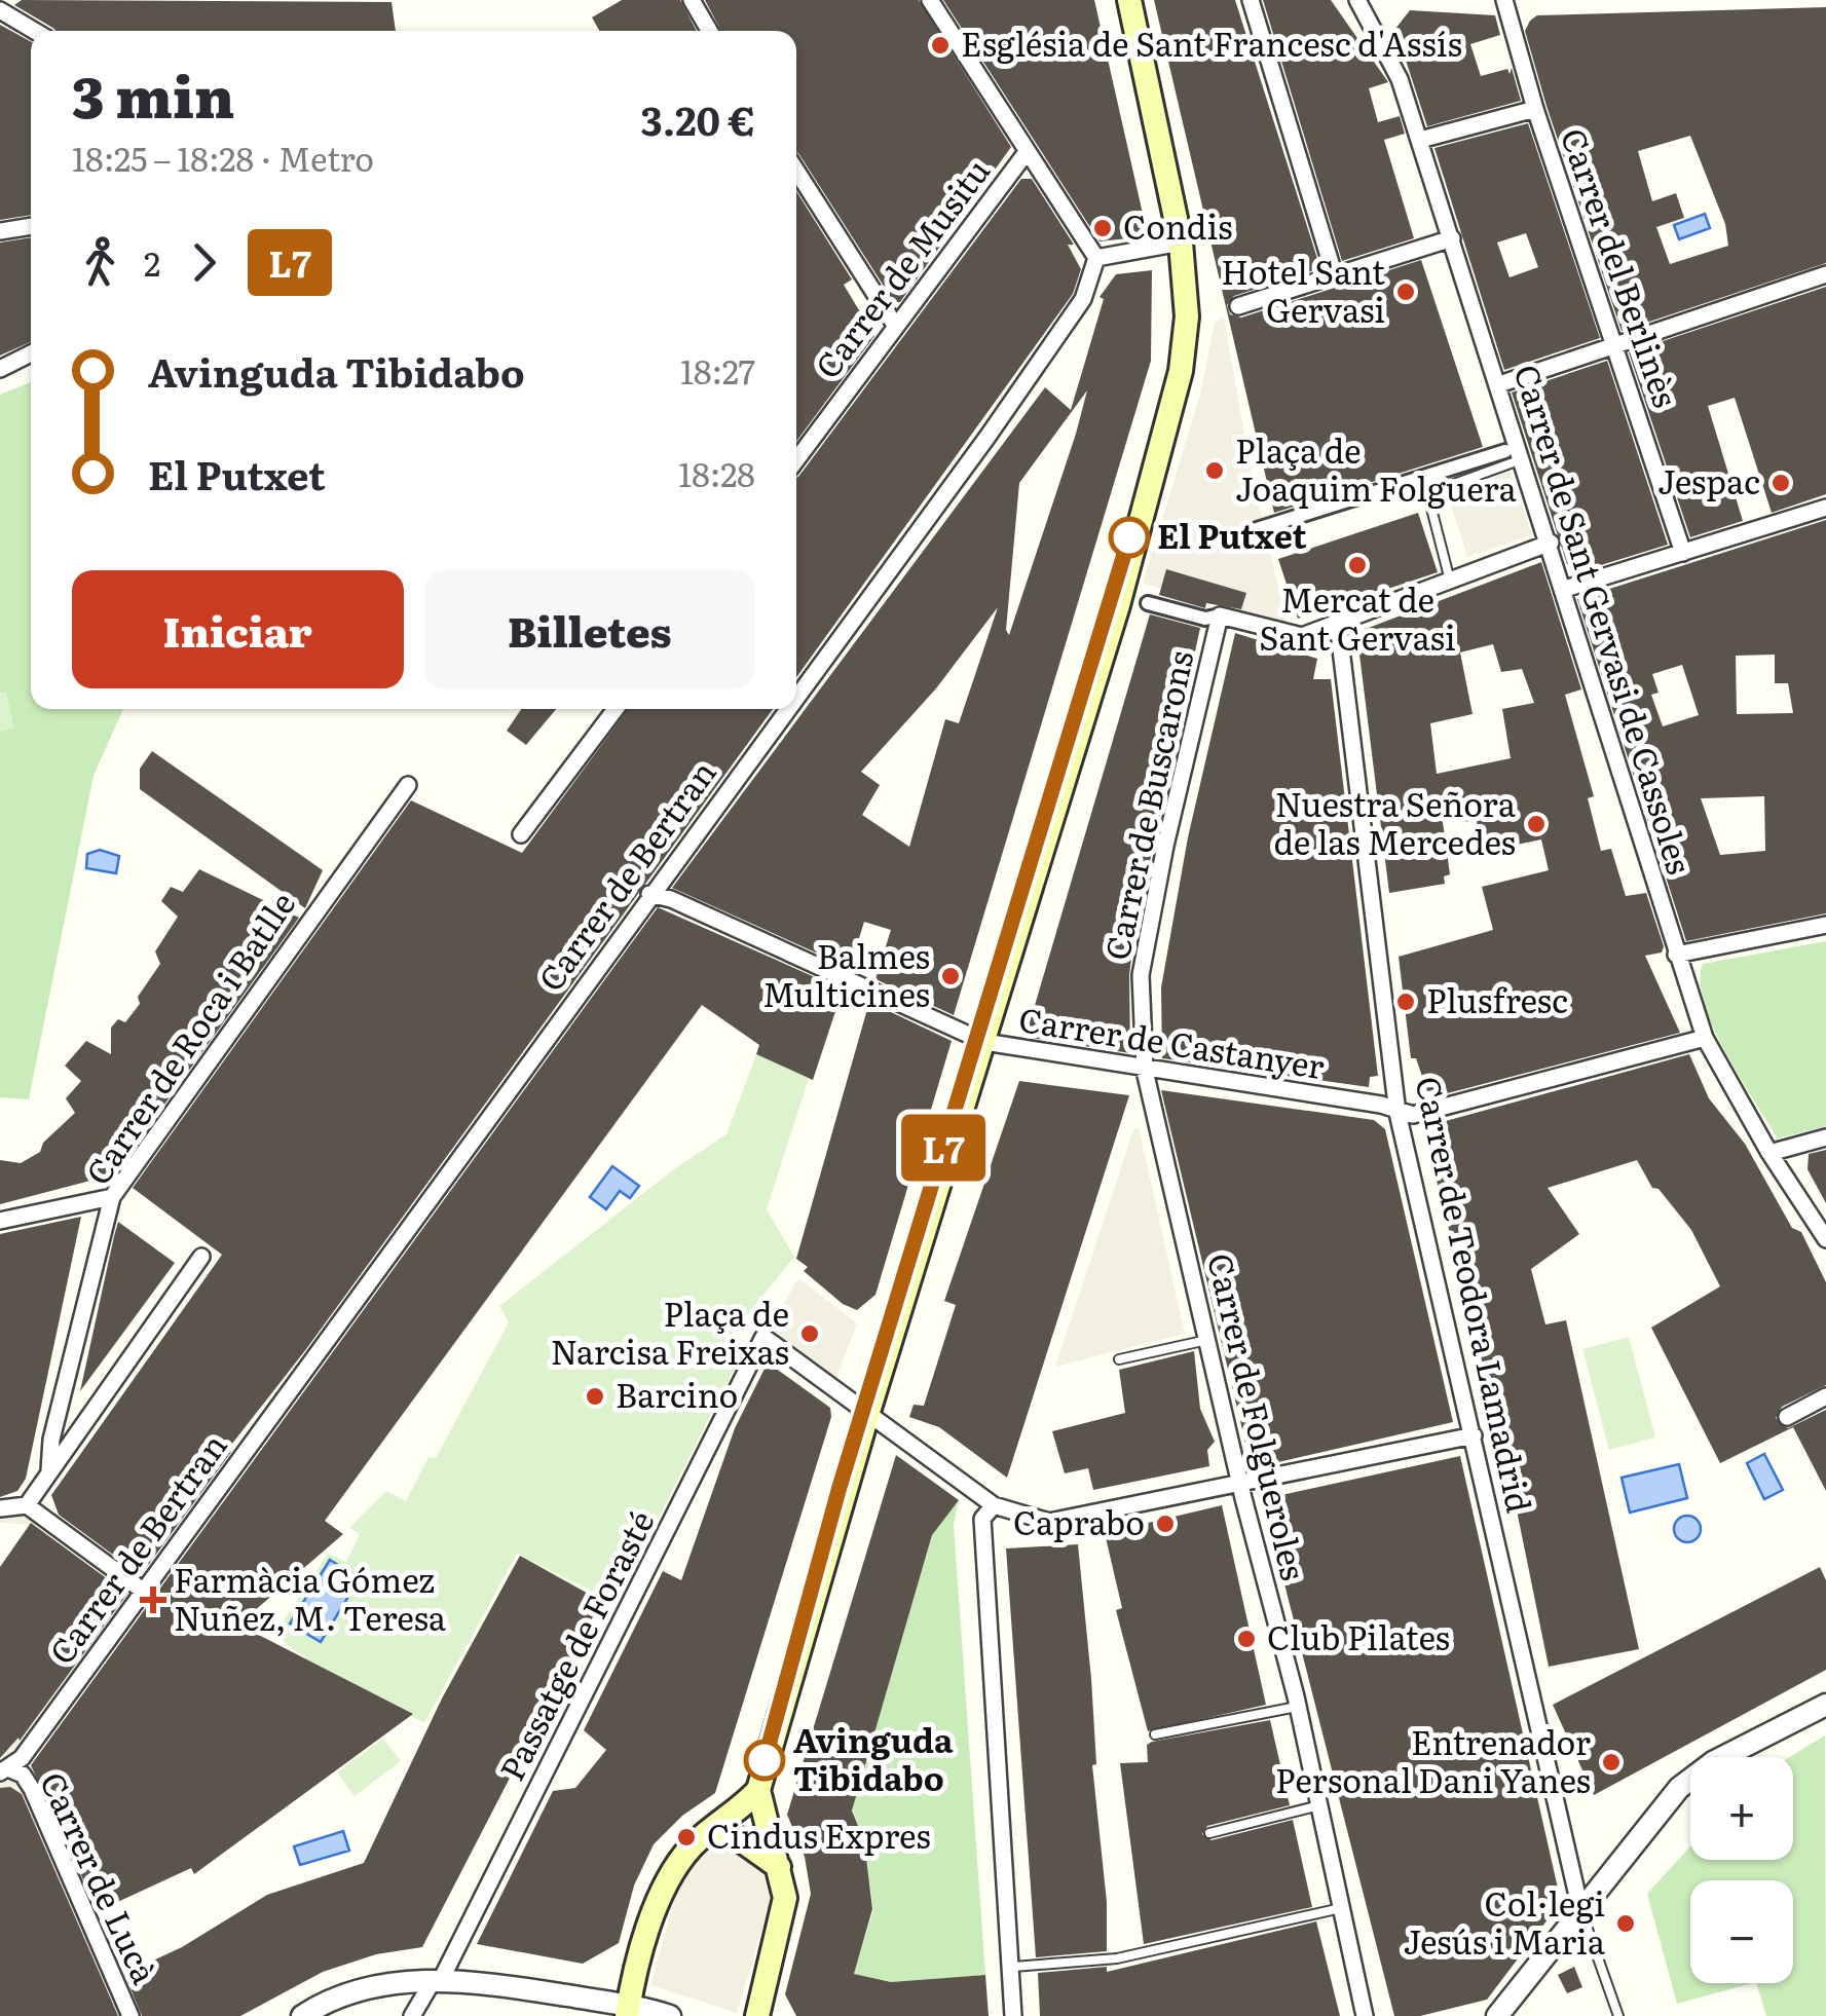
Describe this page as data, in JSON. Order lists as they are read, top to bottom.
{
  "streets": {
    "street": [
      "Carrer del Berlinès",
      "Carrer de Musitu",
      "Carrer de Sant Gervasi de Cassoles",
      "Carrer de Buscarons",
      "Carrer de Bertran",
      "Carrer de Roca i Batlle",
      "Carrer de Castanyer",
      "Carrer de Teodora Lamadrid",
      "Carrer de Folgueroles",
      "Passatge de Forasté",
      "Carrer de Lucà"
    ]
  },
  "crossings": [
    ["Carrer de Sant Gervasi de Cassoles", "Carrer de Castanyer"],
    ["Carrer de Buscarons", "Carrer de Castanyer"],
    ["Carrer de Buscarons", "Carrer de Folgueroles"],
    ["Carrer de Bertran", "Carrer de Castanyer"],
    ["Carrer de Bertran", "Carrer de Lucà"],
    ["Carrer de Castanyer", "Carrer de Teodora Lamadrid"],
    ["Carrer de Castanyer", "Carrer de Folgueroles"]
  ],
  "places": {
    "other": [
      "Església de Sant Francesc d'Assís",
      "Condis",
      "Hotel Sant Gervasi",
      "Plaça de Joaquim Folguera",
      "Jespac",
      "El Putxet",
      "Mercat de Sant Gervasi",
      "Nuestra Señora de las Mercedes",
      "Balmes Multicines",
      "Plusfresc",
      "Plaça de Narcisa Freixas",
      "Barcino",
      "Caprabo",
      "Club Pilates",
      "Avinguda Tibidabo",
      "Entrenador Personal Dani Yanes",
      "Cindus Expres",
      "Col·legi Jesús i Maria"
    ],
    "health": ["Farmàcia Gómez Nuñez, M. Teresa"]
  },
  "lines": ["metro line L7"],
  "page": {
    "on_map": "L7",
    "heading": ["3 min", "18:25 – 18:28 · Metro", "3.20 €"],
    "legs": ["2", "L7"],
    "list": [
      {
        "name": "Avinguda Tibidabo",
        "value": "18:27"
      },
      {
        "name": "El Putxet",
        "value": "18:28"
      }
    ],
    "buttons": ["Iniciar", "Billetes"],
    "map_buttons": ["+", "−"]
  }
}
